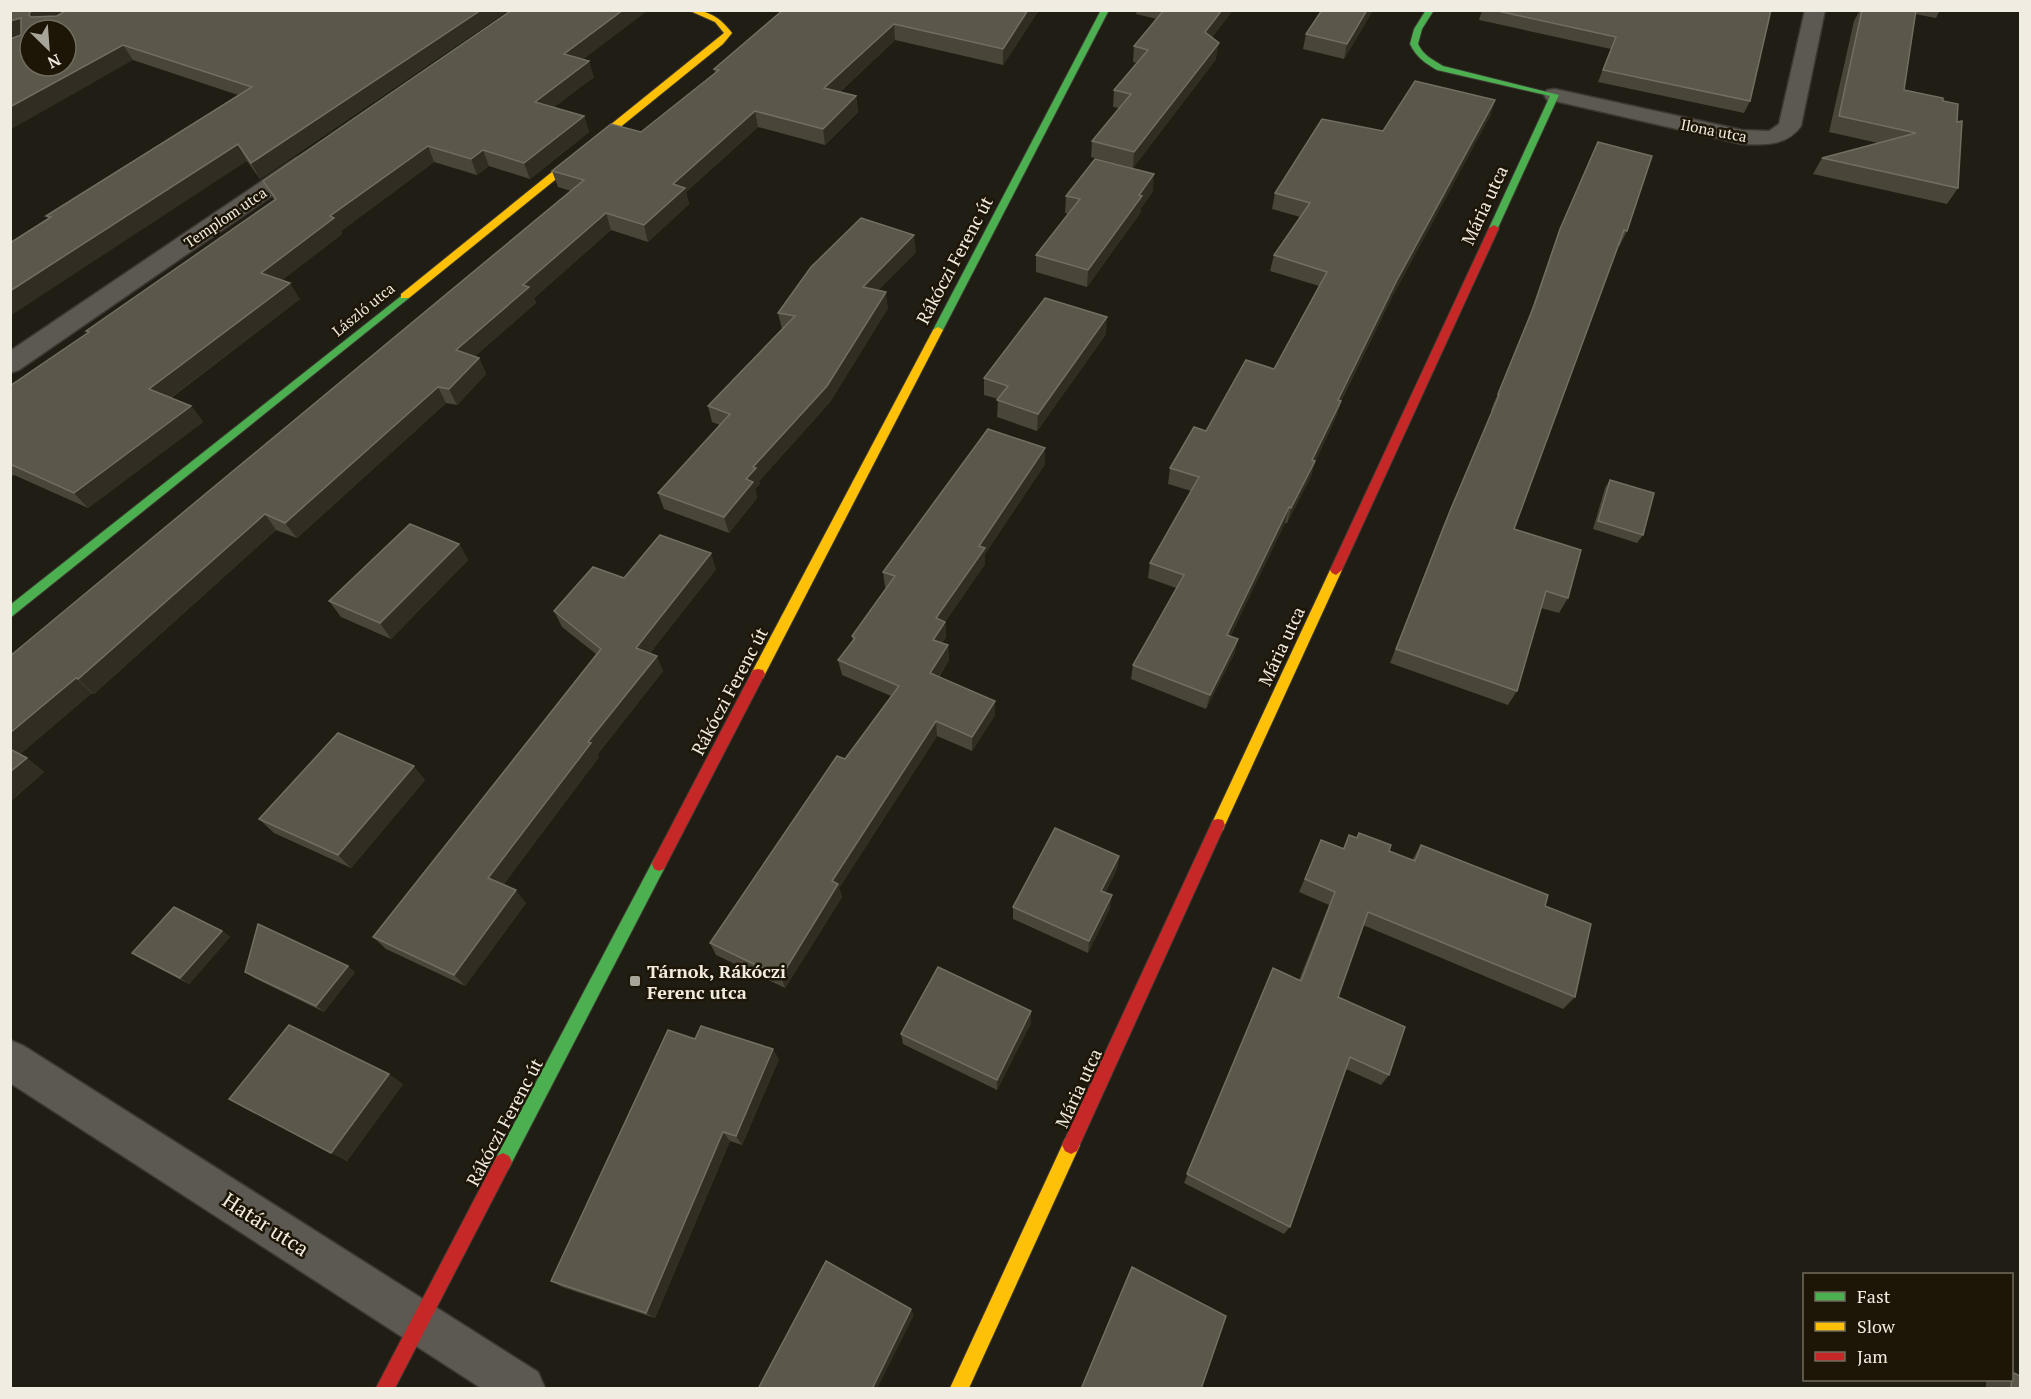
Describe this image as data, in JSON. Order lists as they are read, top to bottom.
{
  "streets": {
    "street": [
      "Ilona utca",
      "Mária utca",
      "Templom utca",
      "Rákóczi Ferenc út",
      "László utca",
      "Határ utca"
    ]
  },
  "crossings": [
    ["Ilona utca", "Mária utca"],
    ["Rákóczi Ferenc út", "Határ utca"]
  ],
  "places": {
    "transit": ["Tárnok, Rákóczi Ferenc utca"]
  },
  "legend": ["Fast", "Slow", "Jam"],
  "north": "bottom right"
}
